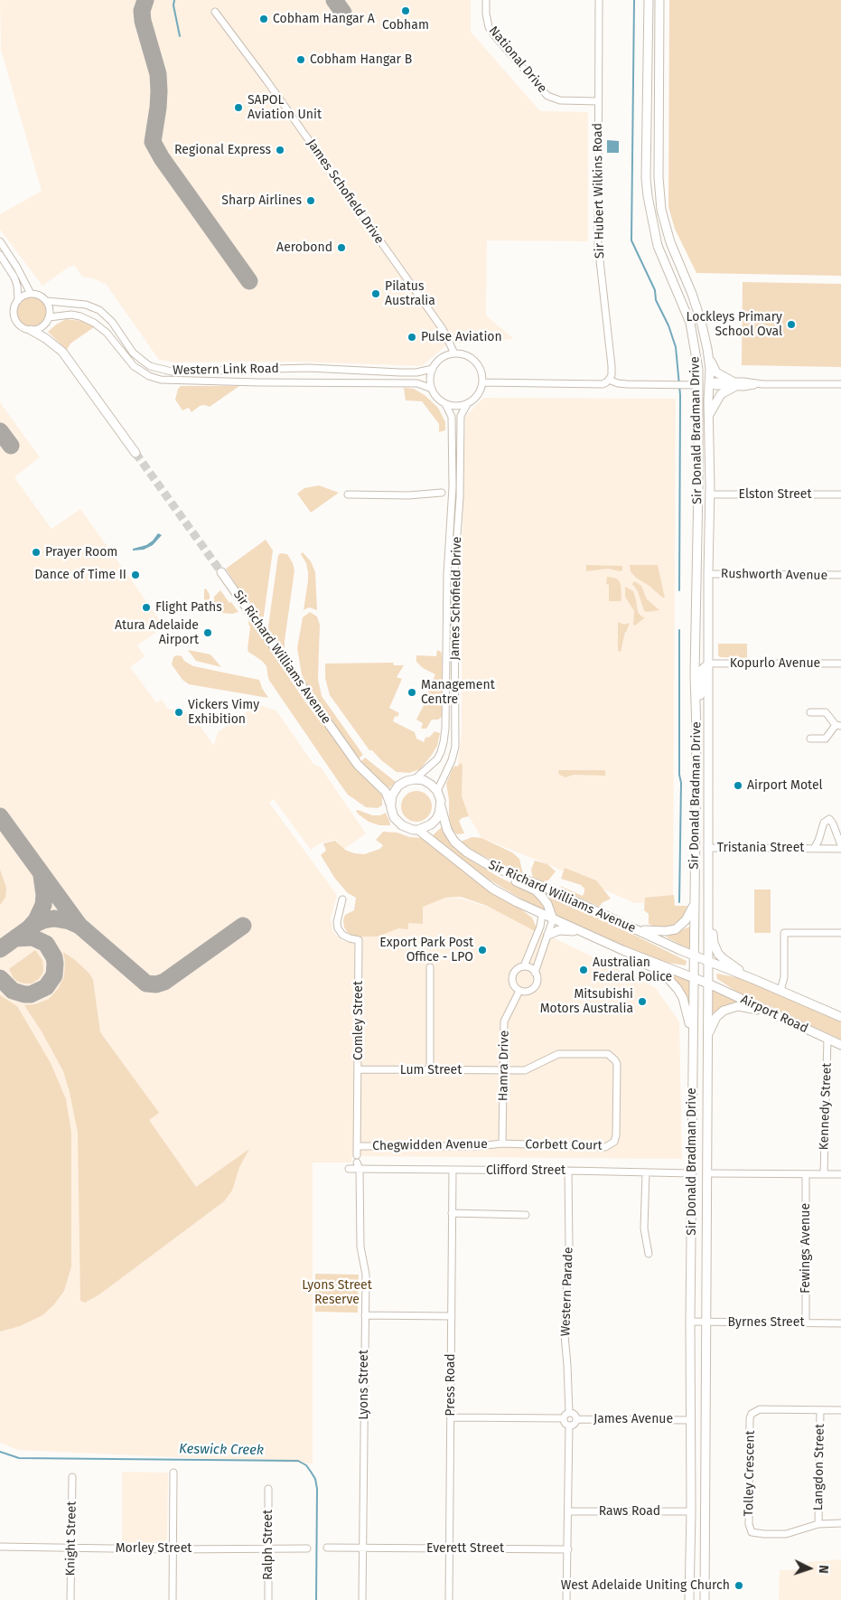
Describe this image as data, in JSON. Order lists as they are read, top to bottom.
{
  "streets": {
    "main road": ["Sir Donald Bradman Drive", "Sir Richard Williams Avenue", "Airport Road"],
    "street": [
      "National Drive",
      "Sir Hubert Wilkins Road",
      "James Schofield Drive",
      "Western Link Road",
      "Elston Street",
      "Rushworth Avenue",
      "Kopurlo Avenue",
      "Tristania Street",
      "Comley Street",
      "Hamra Drive",
      "Lum Street",
      "Kennedy Street",
      "Chegwidden Avenue",
      "Corbett Court",
      "Clifford Street",
      "Fewings Avenue",
      "Western Parade",
      "Byrnes Street",
      "Lyons Street",
      "Press Road",
      "James Avenue",
      "Langdon Street",
      "Tolley Crescent",
      "Raws Road",
      "Knight Street",
      "Ralph Street",
      "Morley Street",
      "Everett Street"
    ]
  },
  "crossings": [
    ["National Drive", "Sir Hubert Wilkins Road"],
    ["James Schofield Drive", "Western Link Road"],
    ["James Schofield Drive", "Sir Richard Williams Avenue"],
    ["Sir Donald Bradman Drive", "Elston Street"],
    ["Sir Donald Bradman Drive", "Rushworth Avenue"],
    ["Sir Donald Bradman Drive", "Sir Richard Williams Avenue"],
    ["Sir Donald Bradman Drive", "Kopurlo Avenue"],
    ["Sir Donald Bradman Drive", "Tristania Street"],
    ["Sir Donald Bradman Drive", "Airport Road"],
    ["Sir Donald Bradman Drive", "Clifford Street"],
    ["Sir Donald Bradman Drive", "Byrnes Street"],
    ["Sir Donald Bradman Drive", "James Avenue"],
    ["Sir Donald Bradman Drive", "Raws Road"],
    ["Sir Richard Williams Avenue", "Airport Road"],
    ["Airport Road", "Kennedy Street"],
    ["Comley Street", "Lum Street"],
    ["Comley Street", "Chegwidden Avenue"],
    ["Hamra Drive", "Lum Street"],
    ["Hamra Drive", "Chegwidden Avenue"],
    ["Hamra Drive", "Corbett Court"],
    ["Lum Street", "Corbett Court"],
    ["Chegwidden Avenue", "Corbett Court"],
    ["Clifford Street", "Western Parade"],
    ["Clifford Street", "Lyons Street"],
    ["Clifford Street", "Press Road"],
    ["Fewings Avenue", "Byrnes Street"],
    ["Western Parade", "James Avenue"],
    ["Lyons Street", "Everett Street"],
    ["Press Road", "Everett Street"],
    ["Langdon Street", "Tolley Crescent"],
    ["Knight Street", "Morley Street"],
    ["Ralph Street", "Morley Street"]
  ],
  "water": ["Keswick Creek"],
  "parks": ["Lyons Street Reserve"],
  "places": [
    "Cobham",
    "Cobham Hangar A",
    "Cobham Hangar B",
    "SAPOL Aviation Unit",
    "Regional Express",
    "Sharp Airlines",
    "Aerobond",
    "Pilatus Australia",
    "Lockleys Primary School Oval",
    "Pulse Aviation",
    "Prayer Room",
    "Dance of Time II",
    "Flight Paths",
    "Atura Adelaide Airport",
    "Management Centre",
    "Vickers Vimy Exhibition",
    "Airport Motel",
    "Export Park Post Office - LPO",
    "Australian Federal Police",
    "Mitsubishi Motors Australia",
    "West Adelaide Uniting Church"
  ],
  "north": "right"
}
